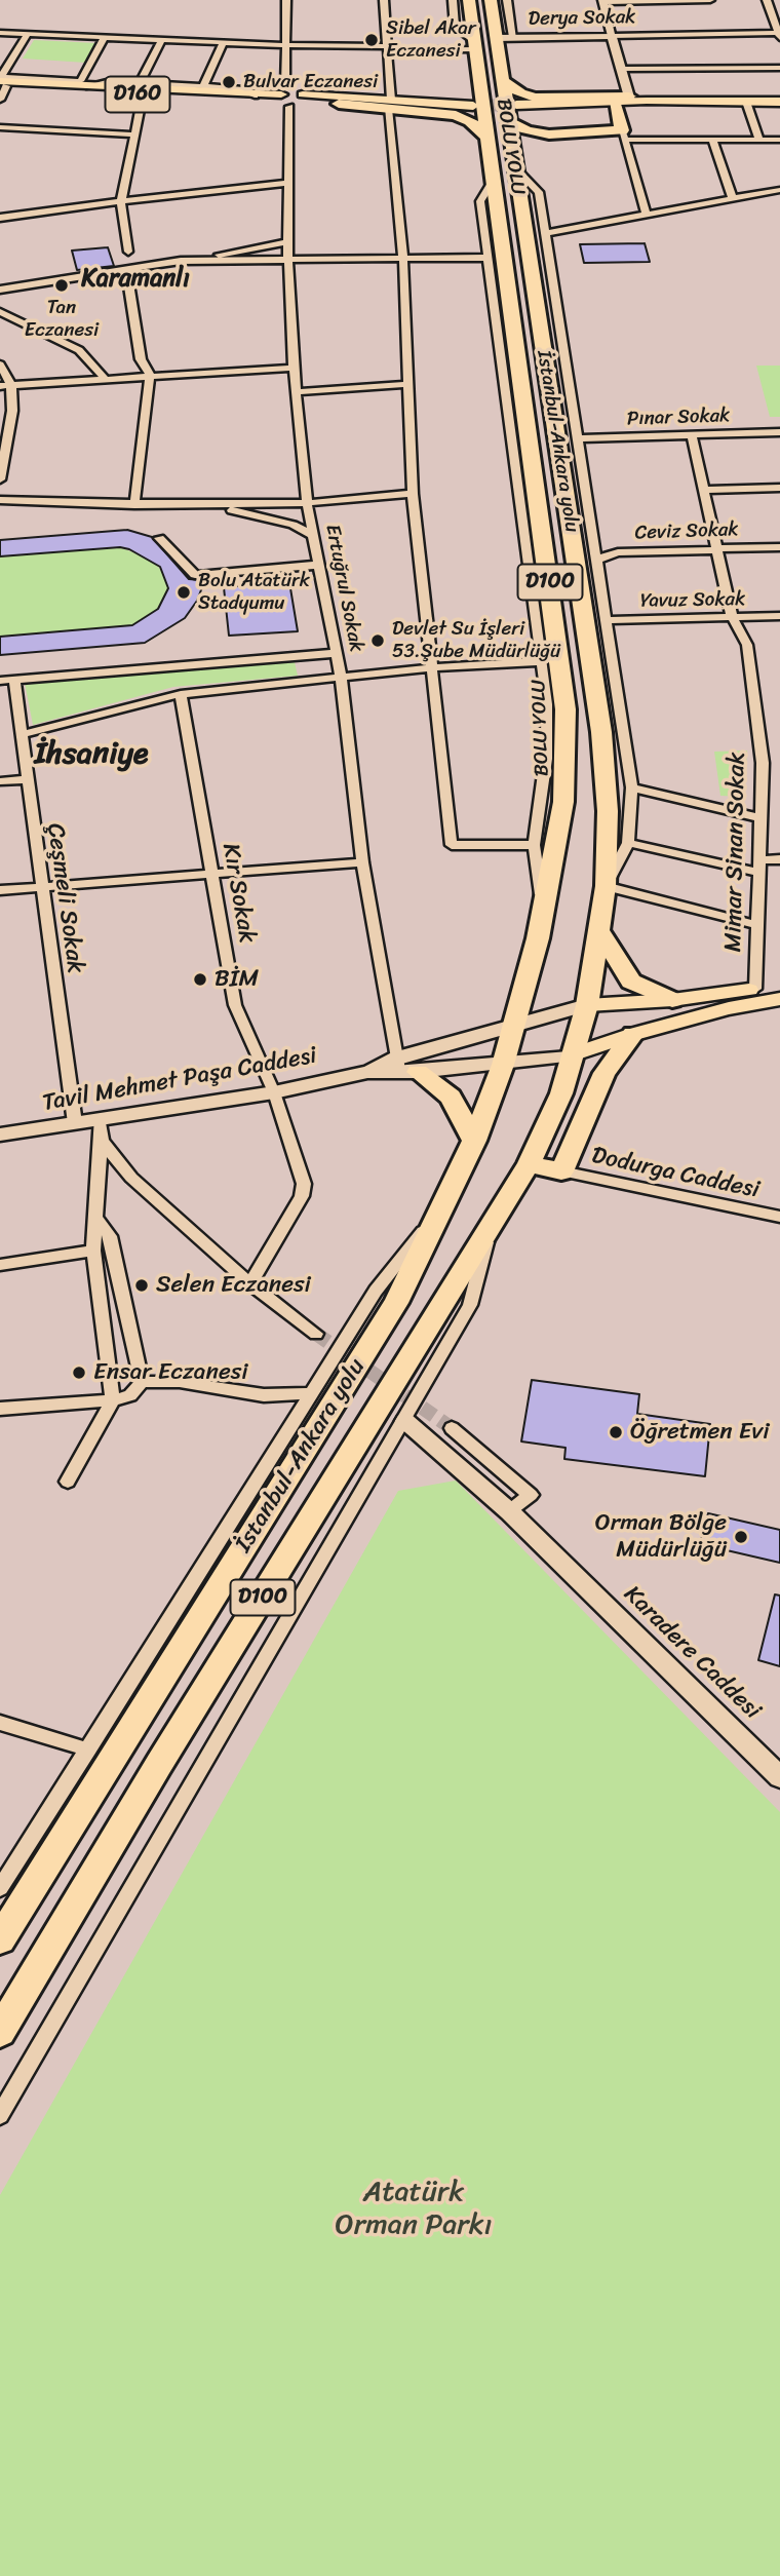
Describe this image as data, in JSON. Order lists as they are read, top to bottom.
{
  "streets": {
    "highway": ["BOLU YOLU", "İstanbul-Ankara yolu", "D100"],
    "main road": [
      "Derya Sokak",
      "D160",
      "Tavil Mehmet Paşa Caddesi",
      "Karadere Caddesi"
    ],
    "street": [
      "Pınar Sokak",
      "Ceviz Sokak",
      "Ertuğrul Sokak",
      "Yavuz Sokak",
      "Mimar Sinan Sokak",
      "Kır Sokak",
      "Çeşmeli Sokak",
      "Dodurga Caddesi"
    ]
  },
  "crossings": [
    ["Derya Sokak", "İstanbul-Ankara yolu"],
    ["D160", "Ertuğrul Sokak"],
    ["BOLU YOLU", "İstanbul-Ankara yolu"],
    ["Pınar Sokak", "Mimar Sinan Sokak"],
    ["İstanbul-Ankara yolu", "D100"],
    ["Ceviz Sokak", "Mimar Sinan Sokak"],
    ["Ertuğrul Sokak", "Tavil Mehmet Paşa Caddesi"],
    ["Yavuz Sokak", "Mimar Sinan Sokak"],
    ["Kır Sokak", "Tavil Mehmet Paşa Caddesi"],
    ["Çeşmeli Sokak", "Tavil Mehmet Paşa Caddesi"]
  ],
  "districts": ["Karamanlı", "İhsaniye"],
  "parks": ["Atatürk Orman Parkı"],
  "places": [
    "Sibel Akar Eczanesi",
    "Bulvar Eczanesi",
    "Tan Eczanesi",
    "Bolu Atatürk Stadyumu",
    "Devlet Su İşleri 53.Şube Müdürlüğü",
    "BİM",
    "Selen Eczanesi",
    "Ensar Eczanesi",
    "Öğretmen Evi",
    "Orman Bölge Müdürlüğü"
  ]
}
